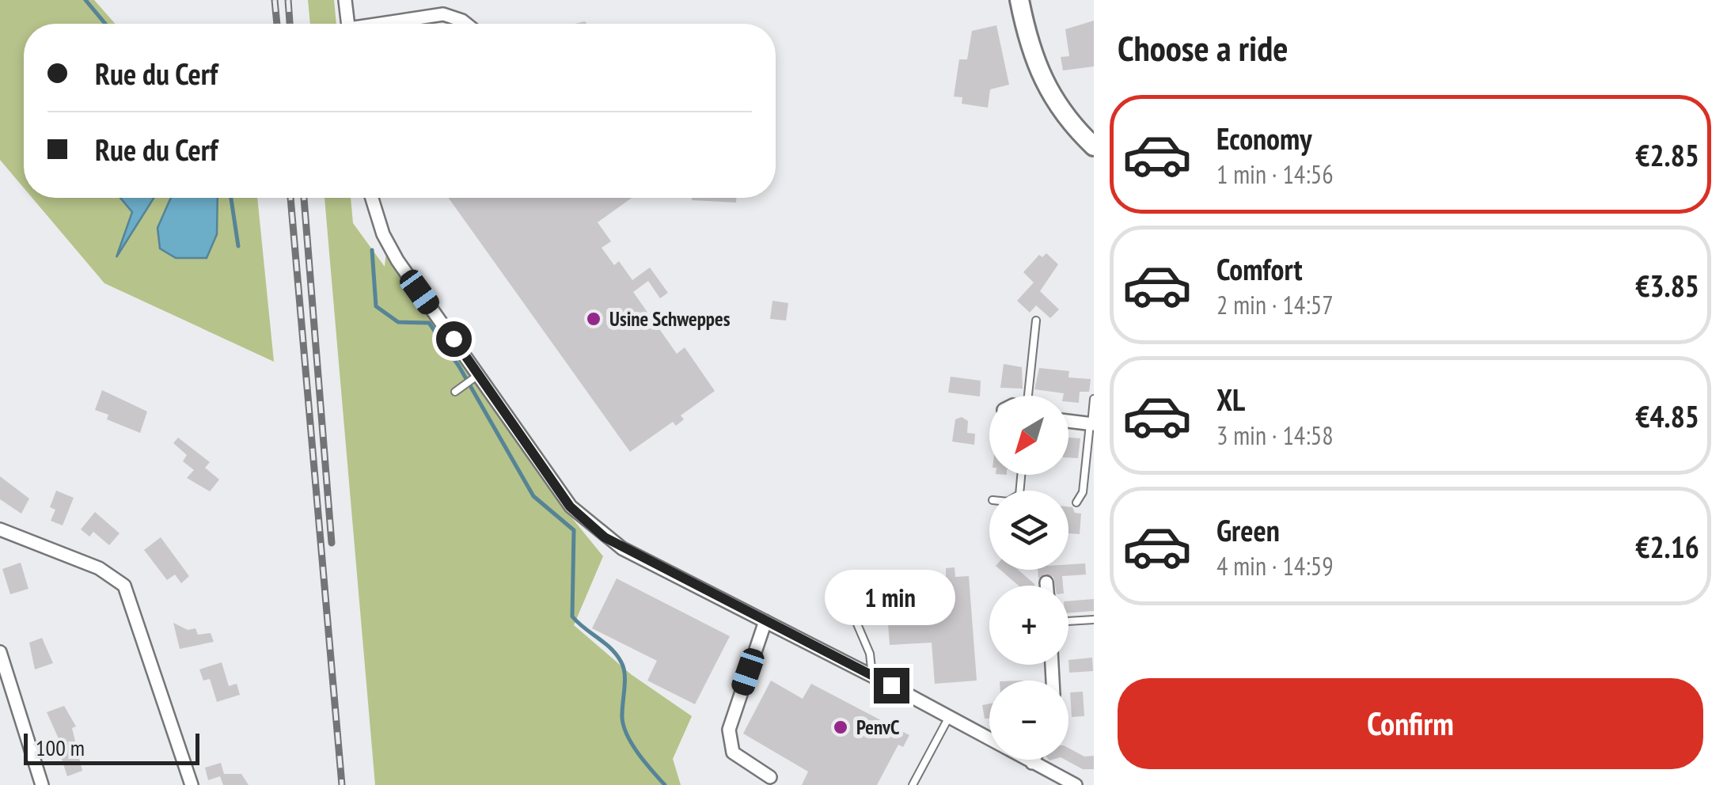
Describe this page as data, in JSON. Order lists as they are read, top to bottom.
{
  "places": ["Usine Schweppes", "PenvC"],
  "scale_bar": "100 m",
  "north": "bottom left",
  "page": {
    "heading": "Choose a ride",
    "banner": ["Rue du Cerf", "Rue du Cerf"],
    "list": [
      {
        "name": "Economy",
        "note": "1 min · 14:56",
        "value": "€2.85"
      },
      {
        "name": "Comfort",
        "note": "2 min · 14:57",
        "value": "€3.85"
      },
      {
        "name": "XL",
        "note": "3 min · 14:58",
        "value": "€4.85"
      },
      {
        "name": "Green",
        "note": "4 min · 14:59",
        "value": "€2.16"
      }
    ],
    "map_buttons": ["+", "−"],
    "bubble": "1 min",
    "buttons": "Confirm",
    "scale": "100 m"
  }
}
